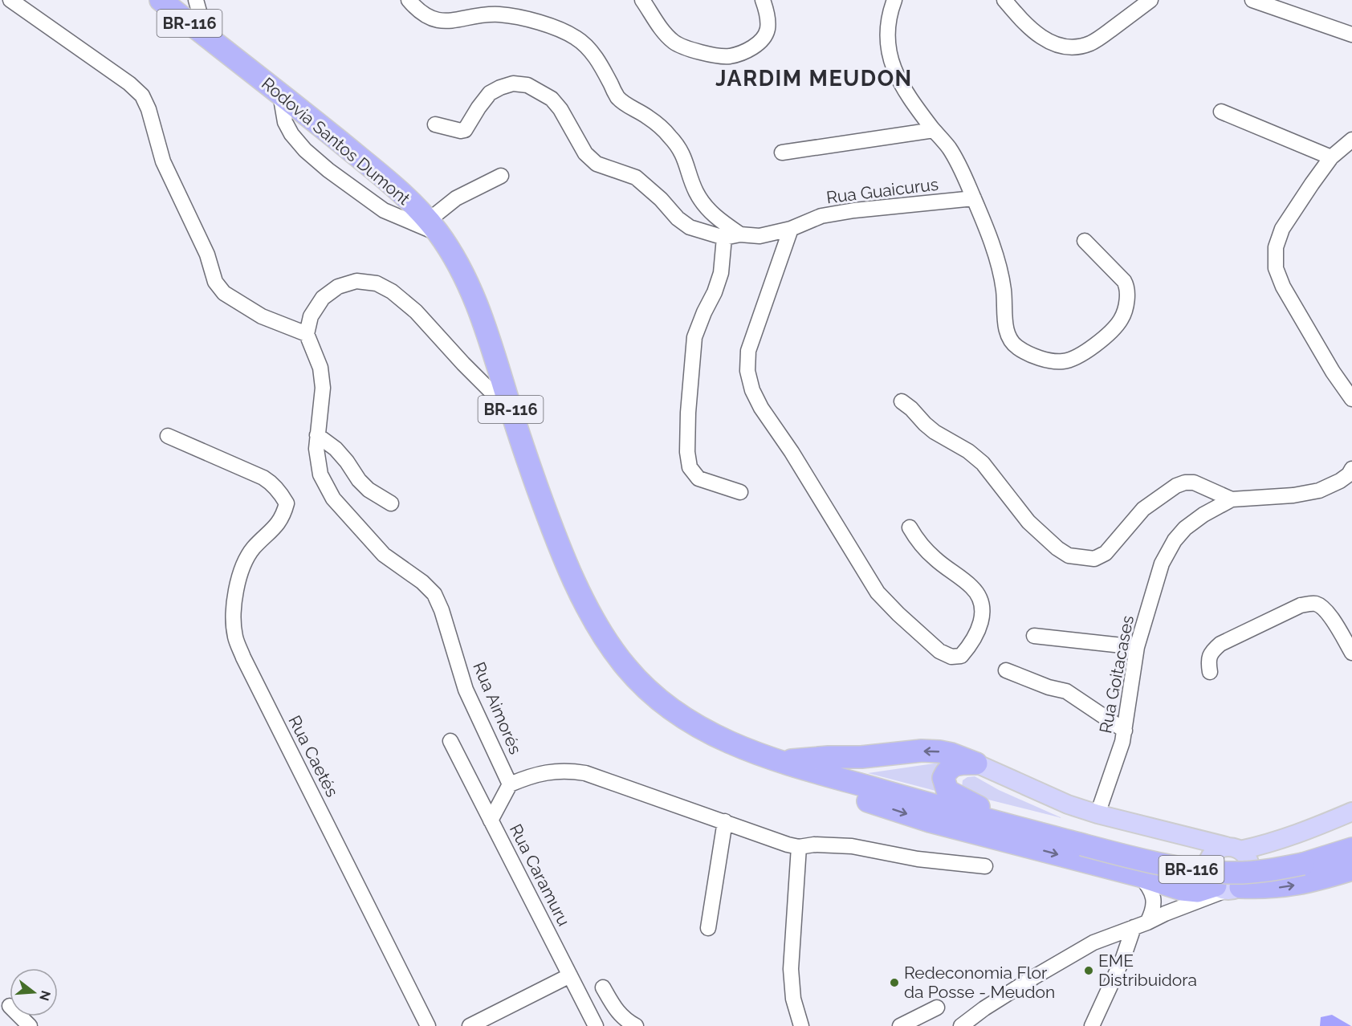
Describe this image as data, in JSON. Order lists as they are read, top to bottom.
{
  "streets": {
    "highway": ["BR-116", "Rodovia Santos Dumont"],
    "street": [
      "Rua Guaicurus",
      "Rua Goitacases",
      "Rua Aimorés",
      "Rua Caetés",
      "Rua Caramuru"
    ]
  },
  "crossings": [
    ["BR-116", "Rodovia Santos Dumont"]
  ],
  "districts": ["JARDIM MEUDON"],
  "places": ["EME Distribuidora", "Redeconomia Flor da Posse - Meudon"],
  "north": "right"
}
